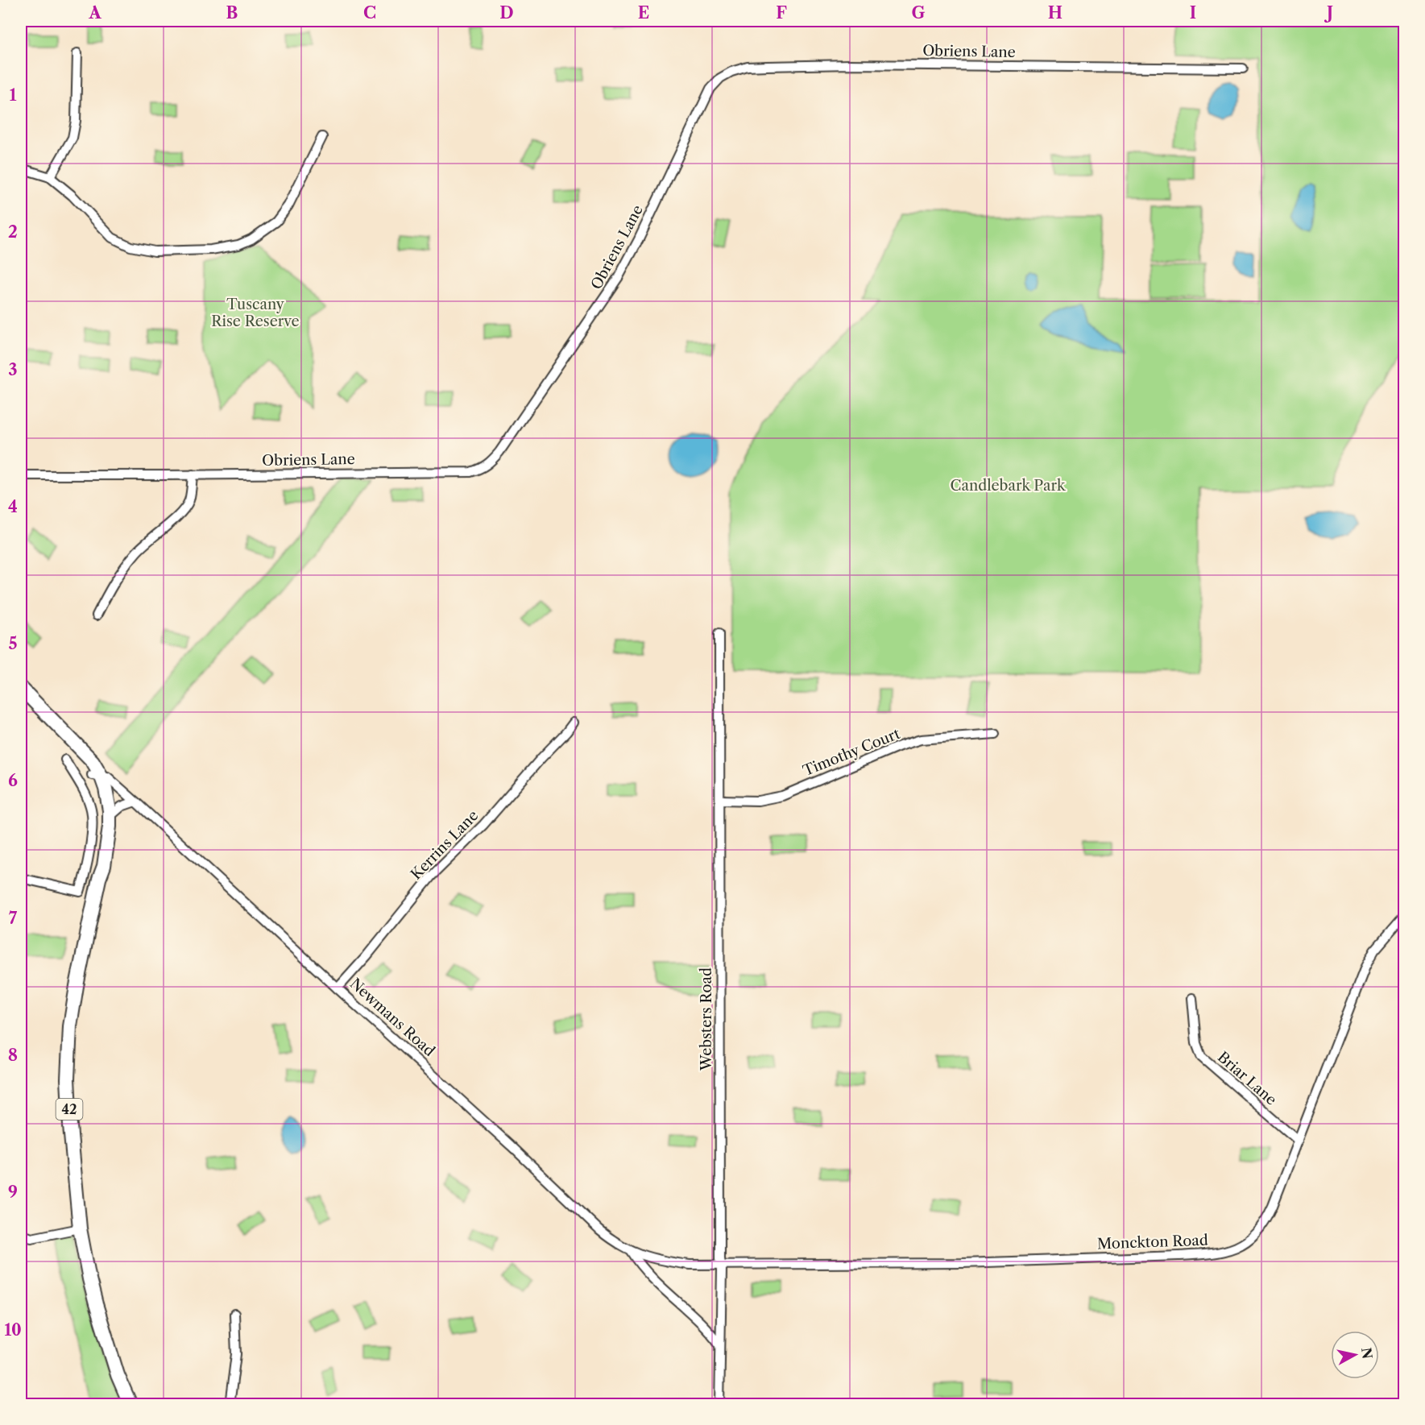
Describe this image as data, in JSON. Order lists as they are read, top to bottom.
{
  "streets": {
    "main road": ["Newmans Road", "42"],
    "street": [
      "Obriens Lane",
      "Timothy Court",
      "Kerrins Lane",
      "Websters Road",
      "Briar Lane",
      "Monckton Road"
    ]
  },
  "crossings": [
    ["Timothy Court", "Websters Road"],
    ["Kerrins Lane", "Newmans Road"],
    ["Newmans Road", "Websters Road"],
    ["Newmans Road", "42"],
    ["Newmans Road", "Monckton Road"],
    ["Websters Road", "Monckton Road"],
    ["Briar Lane", "Monckton Road"]
  ],
  "parks": ["Tuscany Rise Reserve", "Candlebark Park"],
  "north": "right",
  "grid": {
    "columns": [
      "A",
      "B",
      "C",
      "D",
      "E",
      "F",
      "G",
      "H",
      "I",
      "J"
    ],
    "rows": [
      "1",
      "2",
      "3",
      "4",
      "5",
      "6",
      "7",
      "8",
      "9",
      "10"
    ]
  }
}
